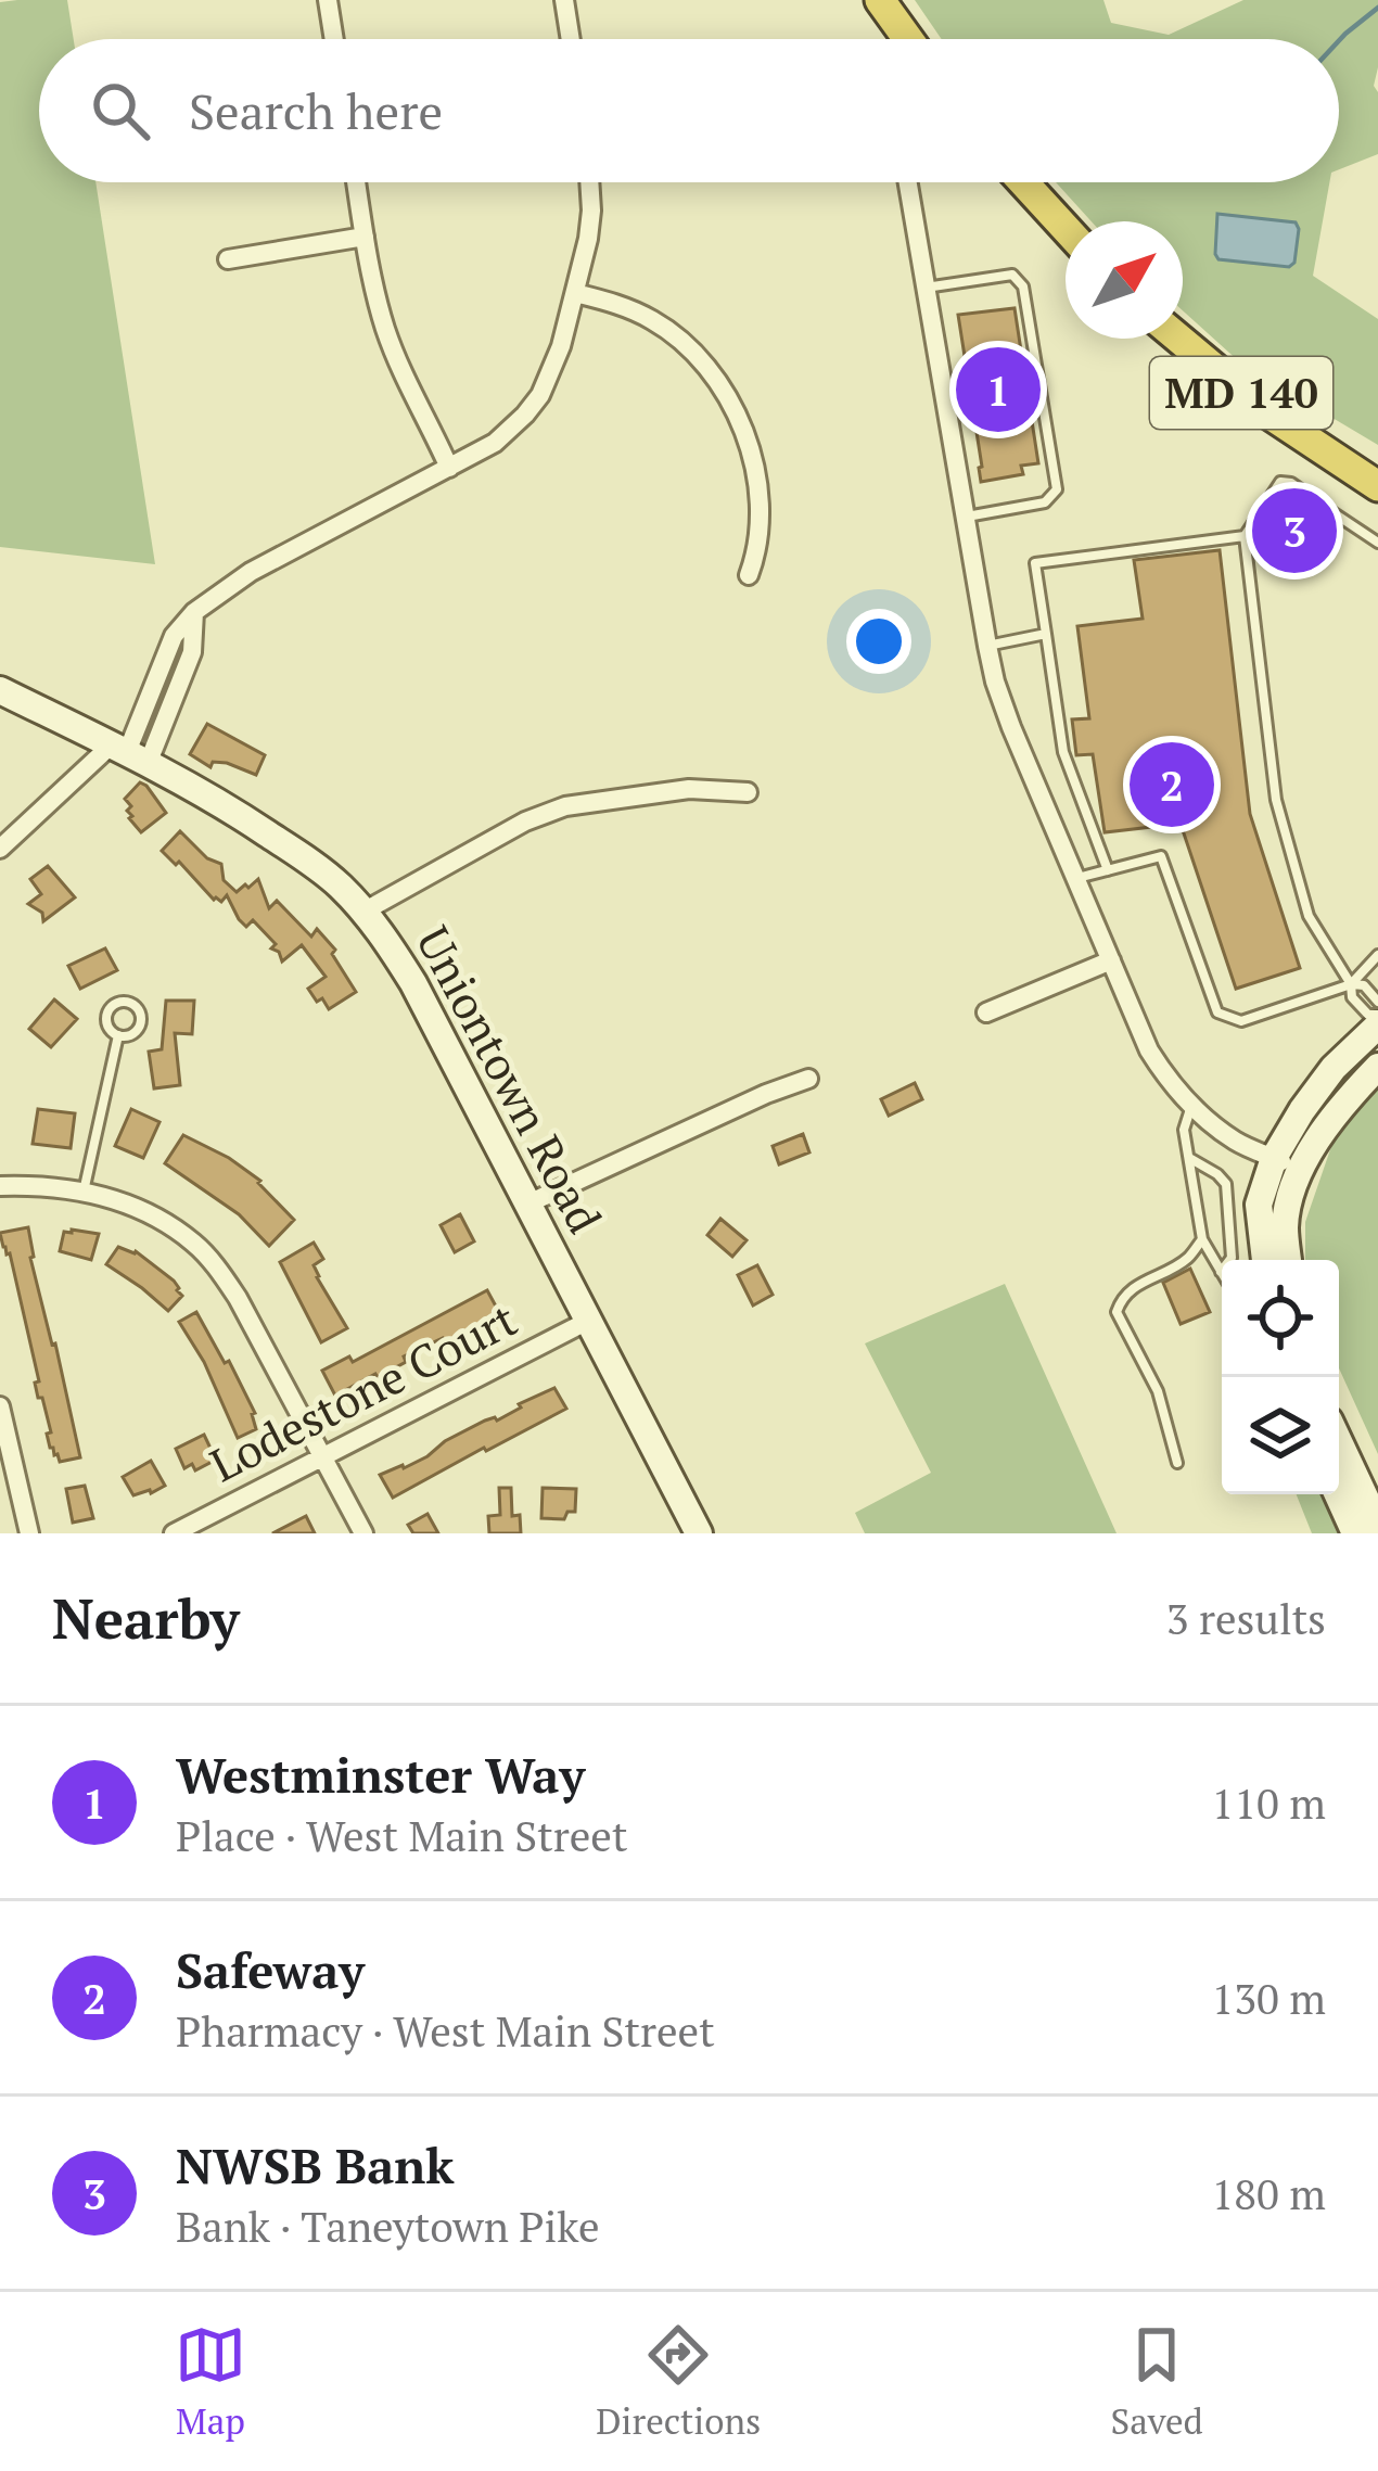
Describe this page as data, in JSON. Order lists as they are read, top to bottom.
{
  "streets": {
    "highway": ["MD 140"],
    "main road": ["Uniontown Road"],
    "street": ["Lodestone Court"]
  },
  "crossings": [
    ["Uniontown Road", "Lodestone Court"]
  ],
  "north": "top right",
  "page": {
    "search": "Search here",
    "pins": ["1", "3", "2"],
    "heading": ["Nearby", "3 results"],
    "list": [
      {
        "mark": "1",
        "name": "Westminster Way",
        "note": "Place · West Main Street",
        "value": "110 m"
      },
      {
        "mark": "2",
        "name": "Safeway",
        "note": "Pharmacy · West Main Street",
        "value": "130 m"
      },
      {
        "mark": "3",
        "name": "NWSB Bank",
        "note": "Bank · Taneytown Pike",
        "value": "180 m"
      }
    ],
    "nav": ["Map", "Directions", "Saved"]
  }
}
